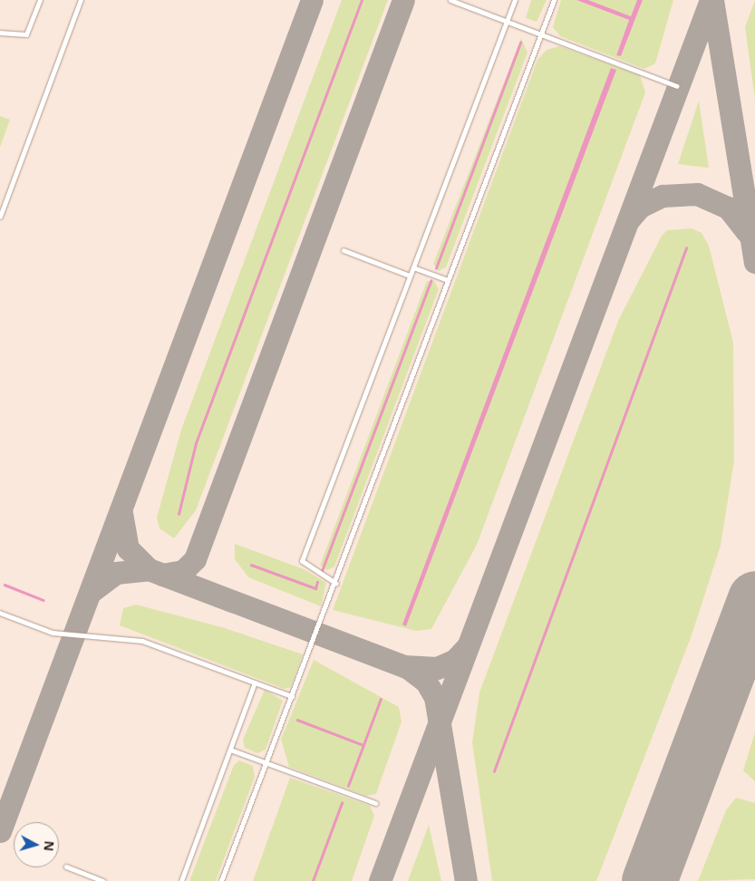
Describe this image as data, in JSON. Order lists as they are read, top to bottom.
{
  "north": "right"
}
